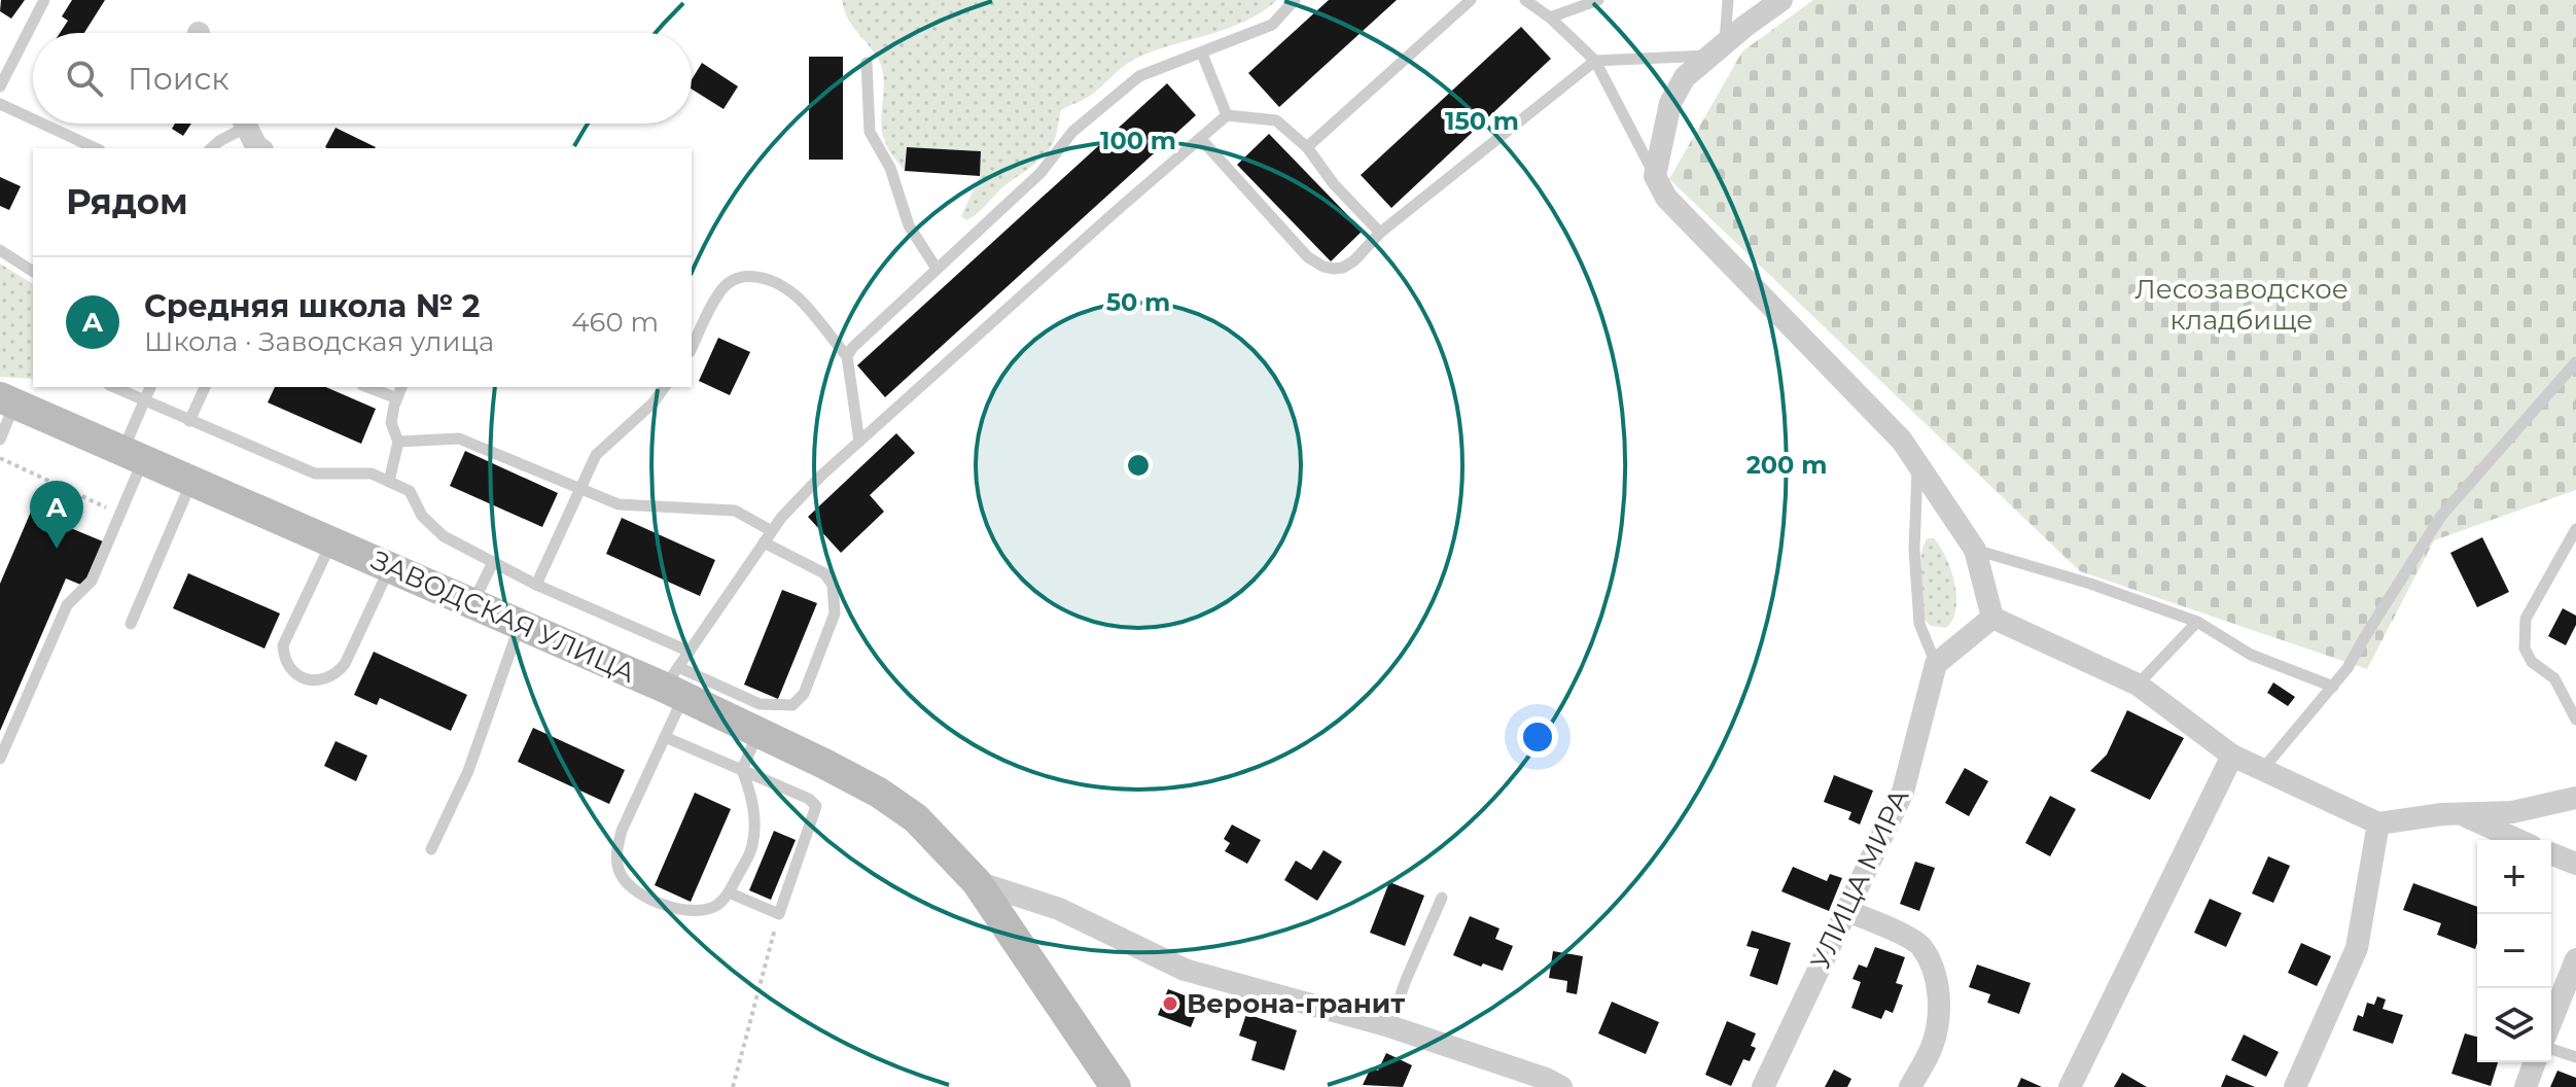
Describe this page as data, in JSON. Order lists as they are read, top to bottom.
{
  "streets": {
    "street": ["ЗАВОДСКАЯ УЛИЦА", "УЛИЦА МИРА"]
  },
  "parks": ["Лесозаводское кладбище"],
  "places": ["Верона-гранит"],
  "page": {
    "search": "Поиск",
    "heading": "Рядом",
    "list": [
      {
        "mark": "A",
        "name": "Средняя школа № 2",
        "note": "Школа · Заводская улица",
        "value": "460 m"
      }
    ],
    "pins": "A",
    "map_buttons": ["+", "−"]
  },
  "rings": [
    "150 m",
    "100 m",
    "50 m",
    "200 m"
  ]
}
